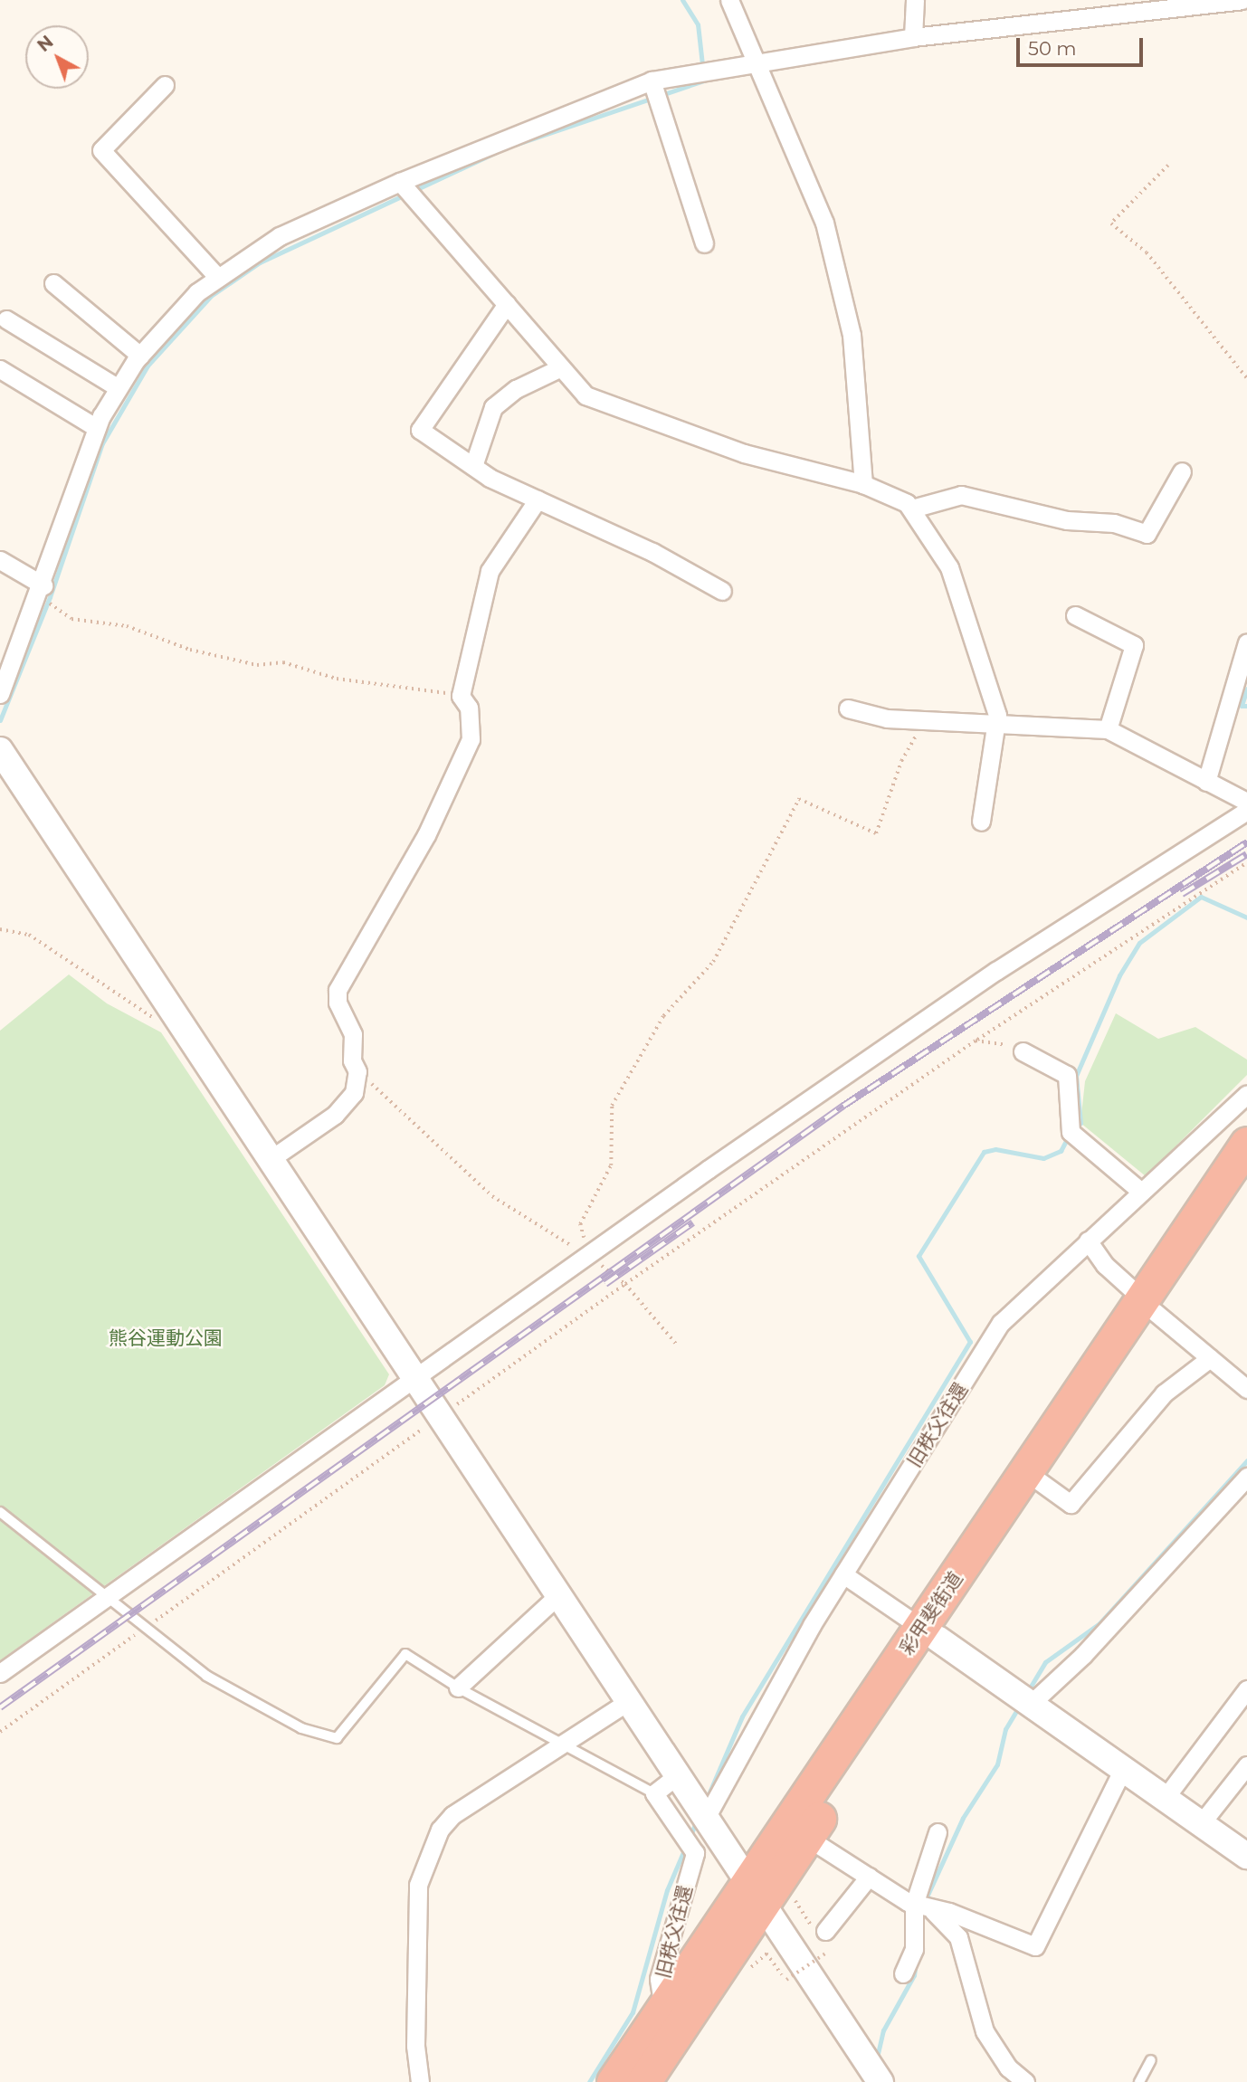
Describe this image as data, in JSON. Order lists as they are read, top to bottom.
{
  "streets": {
    "highway": ["彩甲斐街道"],
    "street": ["旧秩父往還"]
  },
  "crossings": [
    ["旧秩父往還", "彩甲斐街道"]
  ],
  "parks": ["熊谷運動公園"],
  "scale_bar": "50 m",
  "north": "top left"
}
